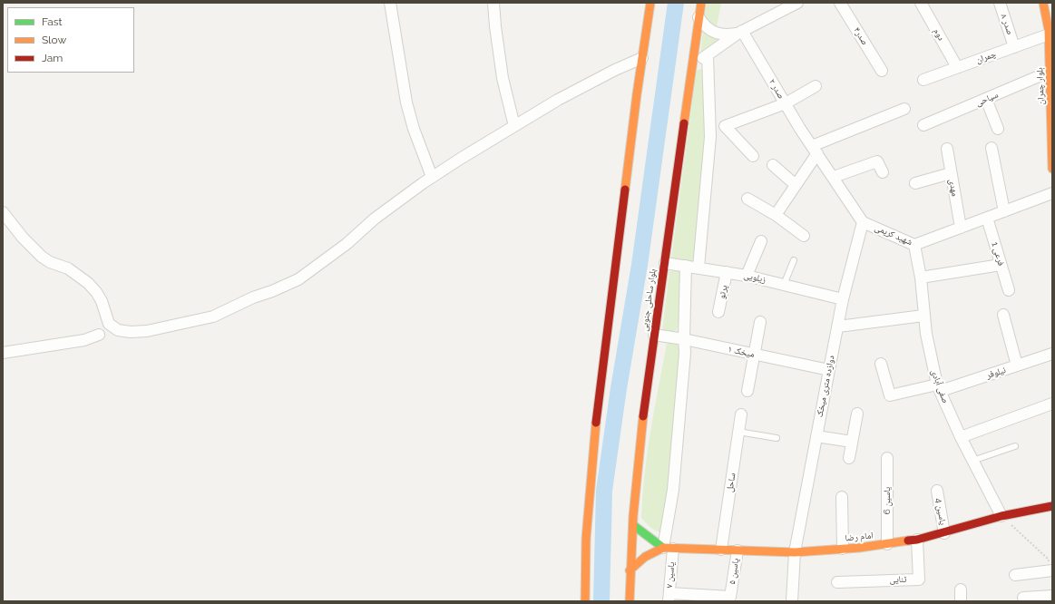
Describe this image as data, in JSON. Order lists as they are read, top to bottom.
{
  "streets": {
    "main road": ["بلوار چمران", "بلوار ساحلی جنوبی", "امام رضا"],
    "street": [
      "صدر ۸",
      "دوم",
      "صدر۴",
      "چمران",
      "صدر ۲",
      "سیاحی",
      "مهدی",
      "شهید کریمی",
      "فرعی 1",
      "زیلویی",
      "پرتو",
      "میخک ۱",
      "نیلوفر",
      "دوازده متری میخک",
      "صفی آبادی",
      "ساحل",
      "یاسین 6",
      "یاسین 4",
      "یاسین ۵",
      "یاسین ۷",
      "ثنایی"
    ]
  },
  "crossings": [
    ["صدر ۸", "چمران"],
    ["دوم", "چمران"],
    ["چمران", "بلوار چمران"],
    ["بلوار چمران", "سیاحی"],
    ["صدر ۲", "شهید کریمی"],
    ["مهدی", "شهید کریمی"],
    ["شهید کریمی", "فرعی 1"],
    ["شهید کریمی", "دوازده متری میخک"],
    ["شهید کریمی", "صفی آبادی"],
    ["زیلویی", "پرتو"],
    ["زیلویی", "بلوار ساحلی جنوبی"],
    ["زیلویی", "دوازده متری میخک"],
    ["زیلویی", "یاسین ۷"],
    ["بلوار ساحلی جنوبی", "میخک ۱"],
    ["میخک ۱", "دوازده متری میخک"],
    ["میخک ۱", "یاسین ۷"],
    ["نیلوفر", "صفی آبادی"],
    ["دوازده متری میخک", "امام رضا"],
    ["صفی آبادی", "امام رضا"],
    ["ساحل", "امام رضا"],
    ["یاسین 6", "امام رضا"],
    ["یاسین 4", "امام رضا"],
    ["امام رضا", "یاسین ۵"],
    ["امام رضا", "یاسین ۷"],
    ["امام رضا", "ثنایی"],
    ["یاسین ۵", "یاسین ۷"]
  ],
  "legend": ["Fast", "Slow", "Jam"]
}
